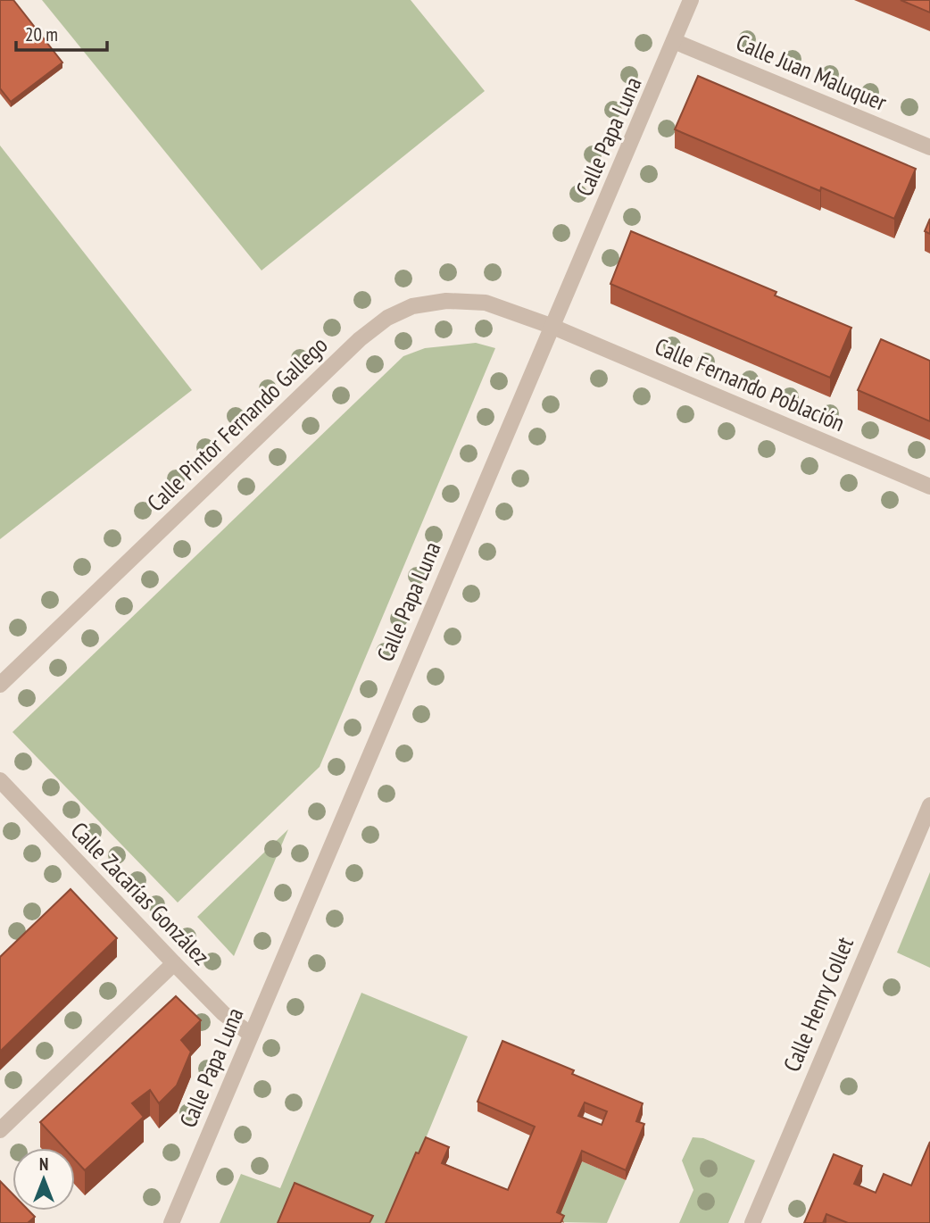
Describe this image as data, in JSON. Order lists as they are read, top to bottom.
{
  "streets": {
    "street": [
      "Calle Juan Maluquer",
      "Calle Papa Luna",
      "Calle Fernando Población",
      "Calle Pintor Fernando Gallego",
      "Calle Zacarías González",
      "Calle Henry Collet"
    ]
  },
  "crossings": [
    ["Calle Juan Maluquer", "Calle Papa Luna"],
    ["Calle Papa Luna", "Calle Fernando Población"],
    ["Calle Papa Luna", "Calle Pintor Fernando Gallego"],
    ["Calle Papa Luna", "Calle Zacarías González"],
    ["Calle Fernando Población", "Calle Pintor Fernando Gallego"]
  ],
  "scale_bar": "20 m",
  "north": "top"
}
